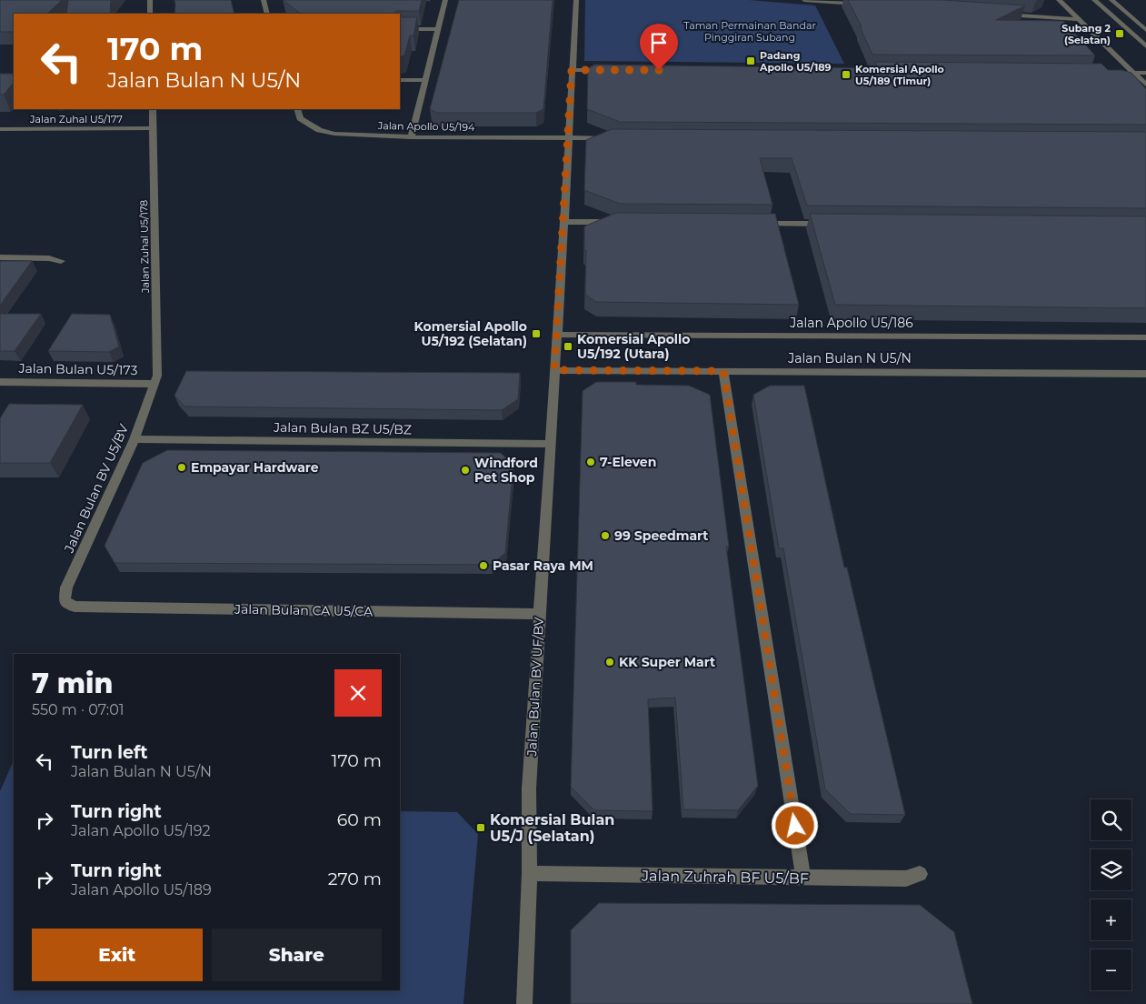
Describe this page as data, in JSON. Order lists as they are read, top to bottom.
{
  "streets": {
    "street": [
      "Jalan Zuhal U5/177",
      "Jalan Apollo U5/194",
      "Jalan Zuhal U5/178",
      "Jalan Apollo U5/186",
      "Jalan Bulan N U5/N",
      "Jalan Bulan U5/173",
      "Jalan Bulan BZ U5/BZ",
      "Jalan Bulan BV U5/BV",
      "Jalan Bulan CA U5/CA",
      "Jalan Bulan BV UF/BV",
      "Jalan Zuhrah BF U5/BF"
    ]
  },
  "crossings": [
    ["Jalan Zuhal U5/177", "Jalan Zuhal U5/178"],
    ["Jalan Apollo U5/194", "Jalan Bulan BV UF/BV"],
    ["Jalan Zuhal U5/178", "Jalan Bulan U5/173"],
    ["Jalan Zuhal U5/178", "Jalan Bulan BV U5/BV"],
    ["Jalan Apollo U5/186", "Jalan Bulan BV UF/BV"],
    ["Jalan Bulan N U5/N", "Jalan Bulan BV UF/BV"],
    ["Jalan Bulan U5/173", "Jalan Bulan BV U5/BV"],
    ["Jalan Bulan BZ U5/BZ", "Jalan Bulan BV U5/BV"],
    ["Jalan Bulan BZ U5/BZ", "Jalan Bulan BV UF/BV"],
    ["Jalan Bulan BV U5/BV", "Jalan Bulan CA U5/CA"],
    ["Jalan Bulan CA U5/CA", "Jalan Bulan BV UF/BV"],
    ["Jalan Bulan BV UF/BV", "Jalan Zuhrah BF U5/BF"]
  ],
  "parks": ["Taman Permainan Bandar Pinggiran Subang"],
  "places": {
    "transit": [
      "Subang 2 (Selatan)",
      "Padang Apollo U5/189",
      "Komersial Apollo U5/189 (Timur)",
      "Komersial Apollo U5/192 (Selatan)",
      "Komersial Apollo U5/192 (Utara)",
      "Komersial Bulan U5/J (Selatan)"
    ],
    "other": [
      "7-Eleven",
      "Empayar Hardware",
      "Windford Pet Shop",
      "99 Speedmart",
      "Pasar Raya MM",
      "KK Super Mart"
    ]
  },
  "page": {
    "turn": ["170 m", "Jalan Bulan N U5/N"],
    "heading": ["7 min", "550 m · 07:01"],
    "list": [
      {
        "name": "Turn left",
        "note": "Jalan Bulan N U5/N",
        "value": "170 m"
      },
      {
        "name": "Turn right",
        "note": "Jalan Apollo U5/192",
        "value": "60 m"
      },
      {
        "name": "Turn right",
        "note": "Jalan Apollo U5/189",
        "value": "270 m"
      }
    ],
    "map_buttons": ["+", "−"],
    "buttons": ["Exit", "Share"]
  }
}
